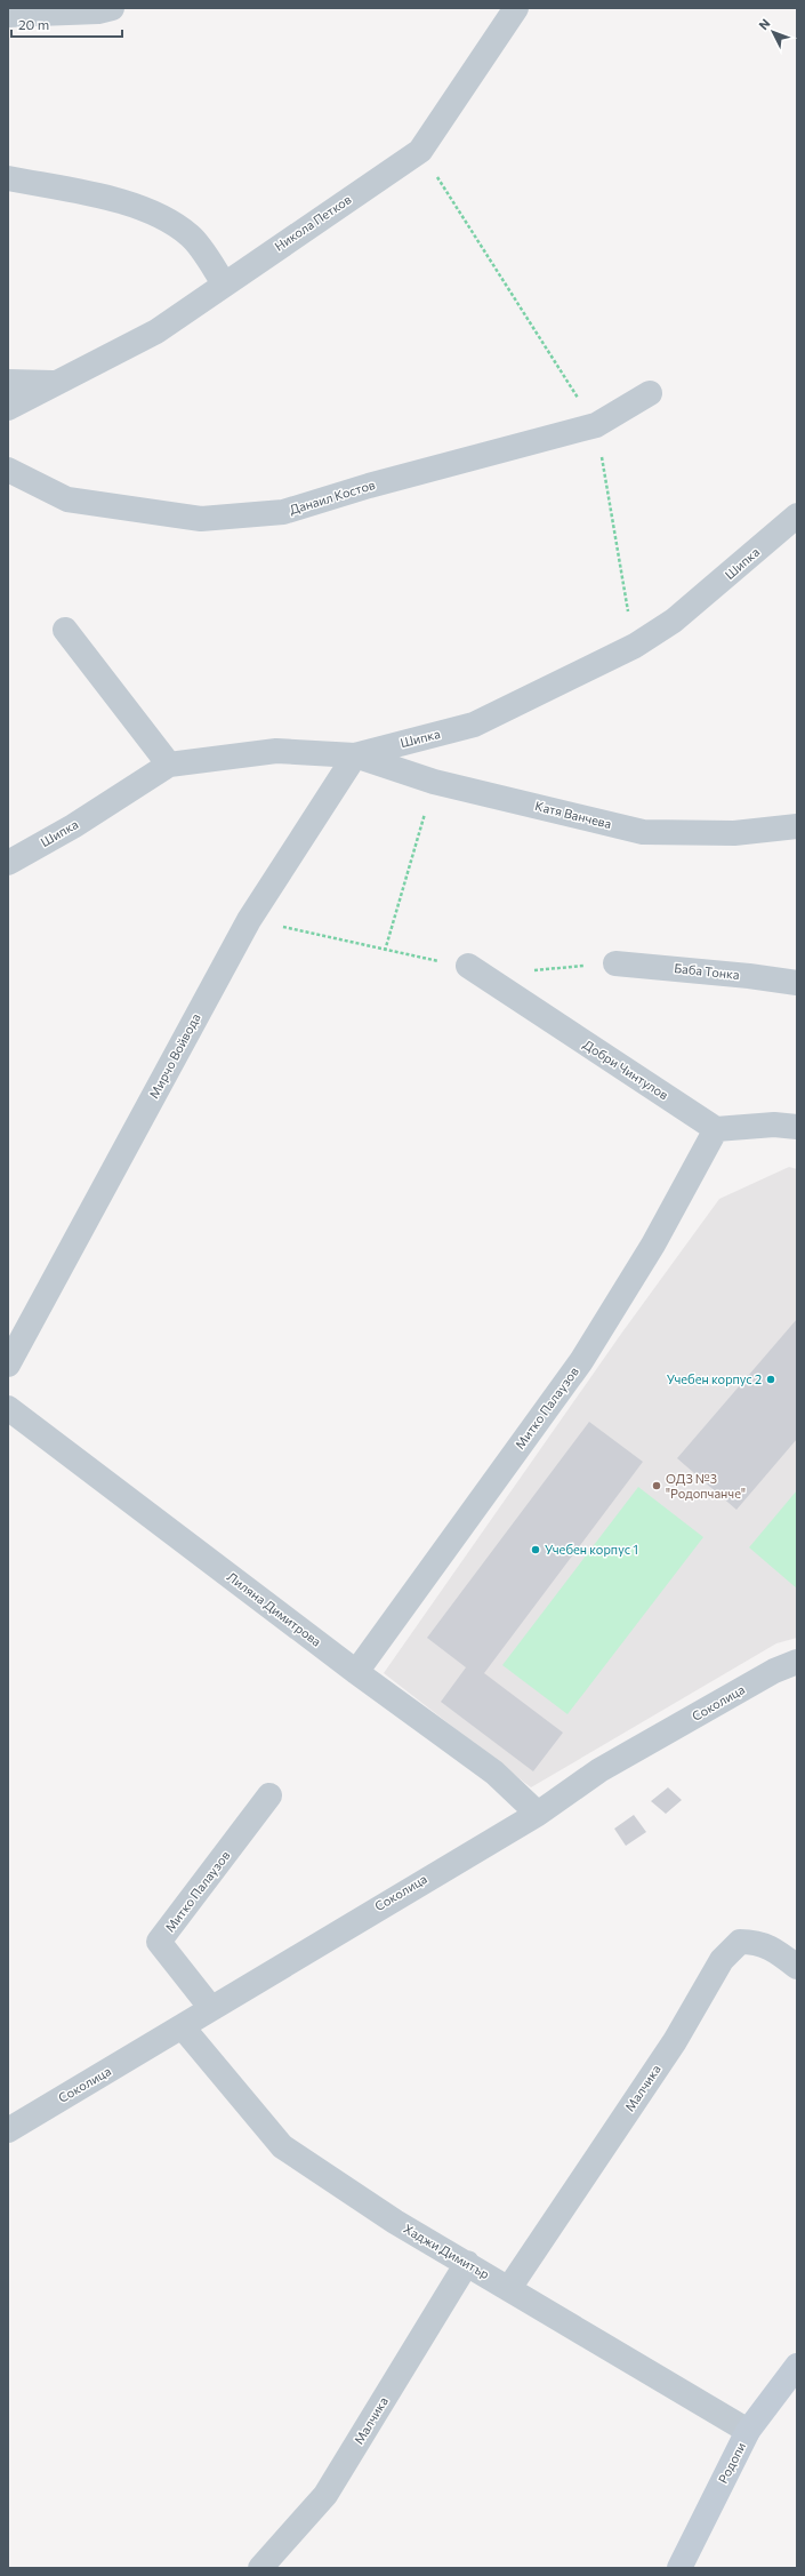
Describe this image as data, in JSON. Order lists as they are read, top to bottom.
{
  "streets": {
    "street": [
      "Никола Петков",
      "Данаил Костов",
      "Шипка",
      "Катя Ванчева",
      "Баба Тонка",
      "Мирчо Войвода",
      "Добри Чинтулов",
      "Митко Палаузов",
      "Лиляна Димитрова",
      "Соколица",
      "Малчика",
      "Хаджи Димитър",
      "Родопи"
    ]
  },
  "crossings": [
    ["Шипка", "Катя Ванчева"],
    ["Шипка", "Мирчо Войвода"],
    ["Катя Ванчева", "Мирчо Войвода"],
    ["Добри Чинтулов", "Митко Палаузов"],
    ["Митко Палаузов", "Лиляна Димитрова"],
    ["Митко Палаузов", "Соколица"],
    ["Лиляна Димитрова", "Соколица"],
    ["Соколица", "Хаджи Димитър"],
    ["Малчика", "Хаджи Димитър"],
    ["Хаджи Димитър", "Родопи"]
  ],
  "places": ["Учебен корпус 2", "ОДЗ №3 \"Родопчанче\"", "Учебен корпус 1"],
  "scale_bar": "20 m",
  "north": "top left"
}
